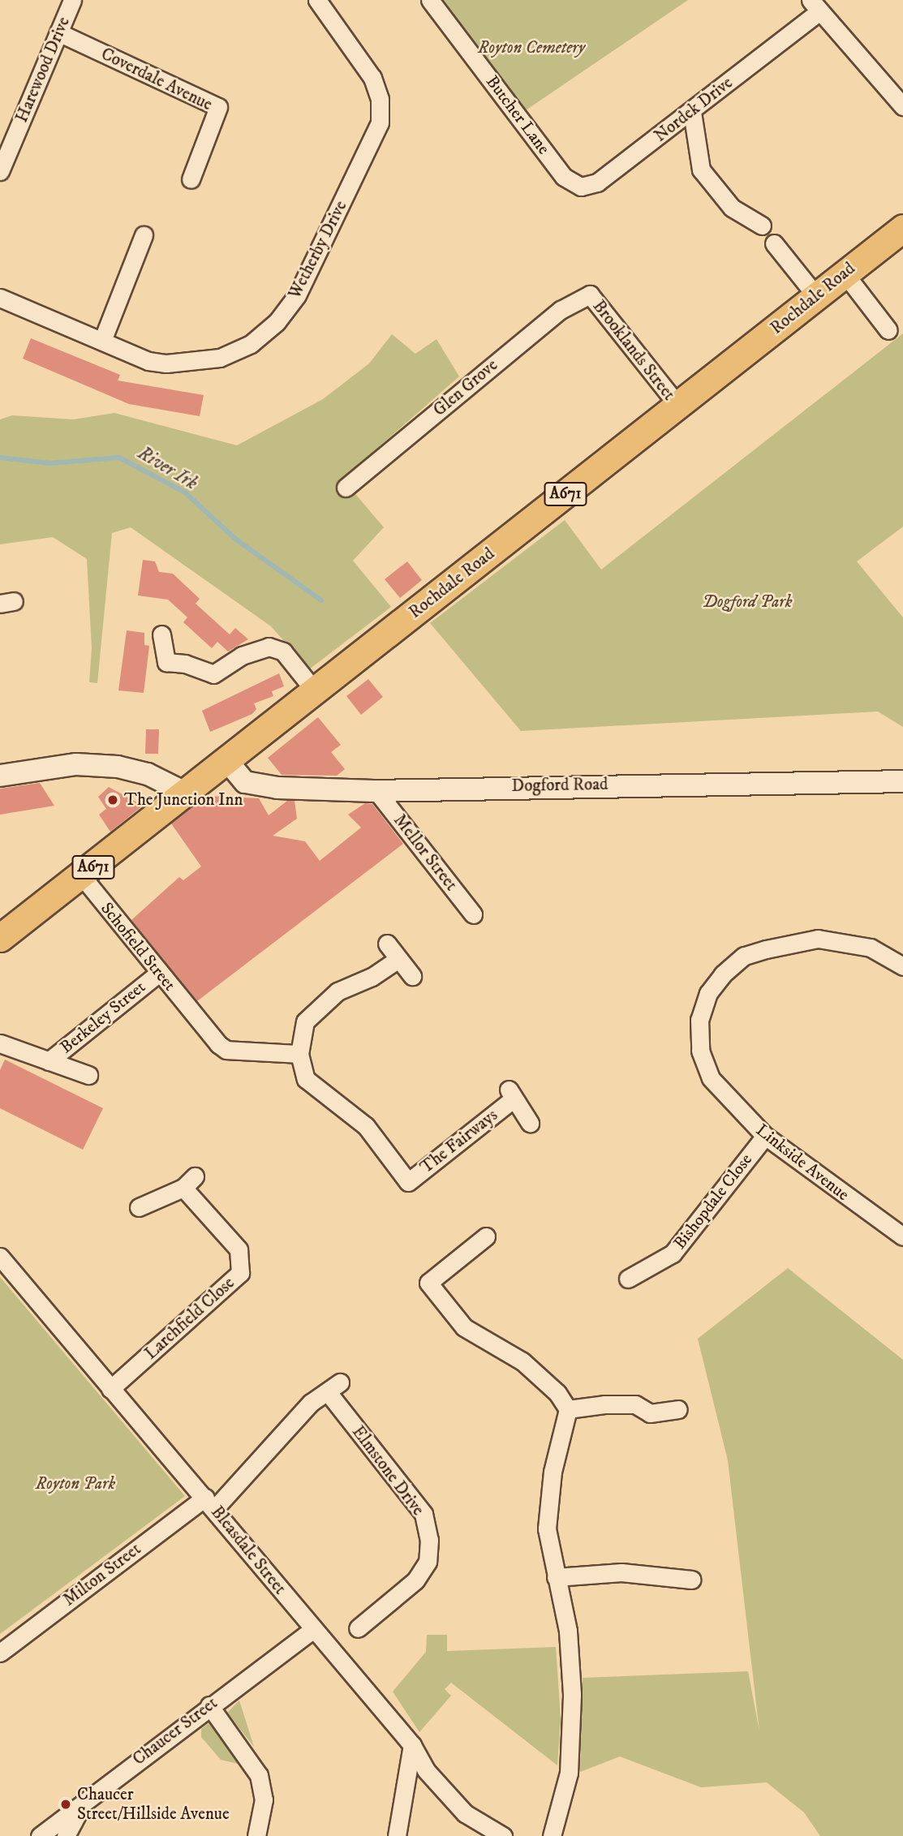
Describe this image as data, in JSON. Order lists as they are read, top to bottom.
{
  "streets": {
    "main road": ["Rochdale Road", "A671"],
    "street": [
      "Harewood Drive",
      "Coverdale Avenue",
      "Nordek Drive",
      "Butcher Lane",
      "Wetherby Drive",
      "Brooklands Street",
      "Glen Grove",
      "Dogford Road",
      "Mellor Street",
      "Schofield Street",
      "Berkeley Street",
      "The Fairways",
      "Linkside Avenue",
      "Bishopdale Close",
      "Larchfield Close",
      "Elmstone Drive",
      "Bleasdale Street",
      "Milton Street",
      "Chaucer Street"
    ]
  },
  "crossings": [
    ["Harewood Drive", "Coverdale Avenue"],
    ["Nordek Drive", "Butcher Lane"],
    ["Rochdale Road", "Brooklands Street"],
    ["Rochdale Road", "Dogford Road"],
    ["Rochdale Road", "Schofield Street"],
    ["Brooklands Street", "Glen Grove"],
    ["Dogford Road", "Mellor Street"],
    ["Schofield Street", "Berkeley Street"],
    ["Schofield Street", "The Fairways"],
    ["Linkside Avenue", "Bishopdale Close"],
    ["Larchfield Close", "Bleasdale Street"],
    ["Elmstone Drive", "Bleasdale Street"],
    ["Elmstone Drive", "Milton Street"],
    ["Bleasdale Street", "Milton Street"],
    ["Bleasdale Street", "Chaucer Street"]
  ],
  "water": ["River Irk"],
  "parks": ["Royton Cemetery", "Dogford Park", "Royton Park"],
  "places": ["The Junction Inn", "Chaucer Street/Hillside Avenue"]
}
